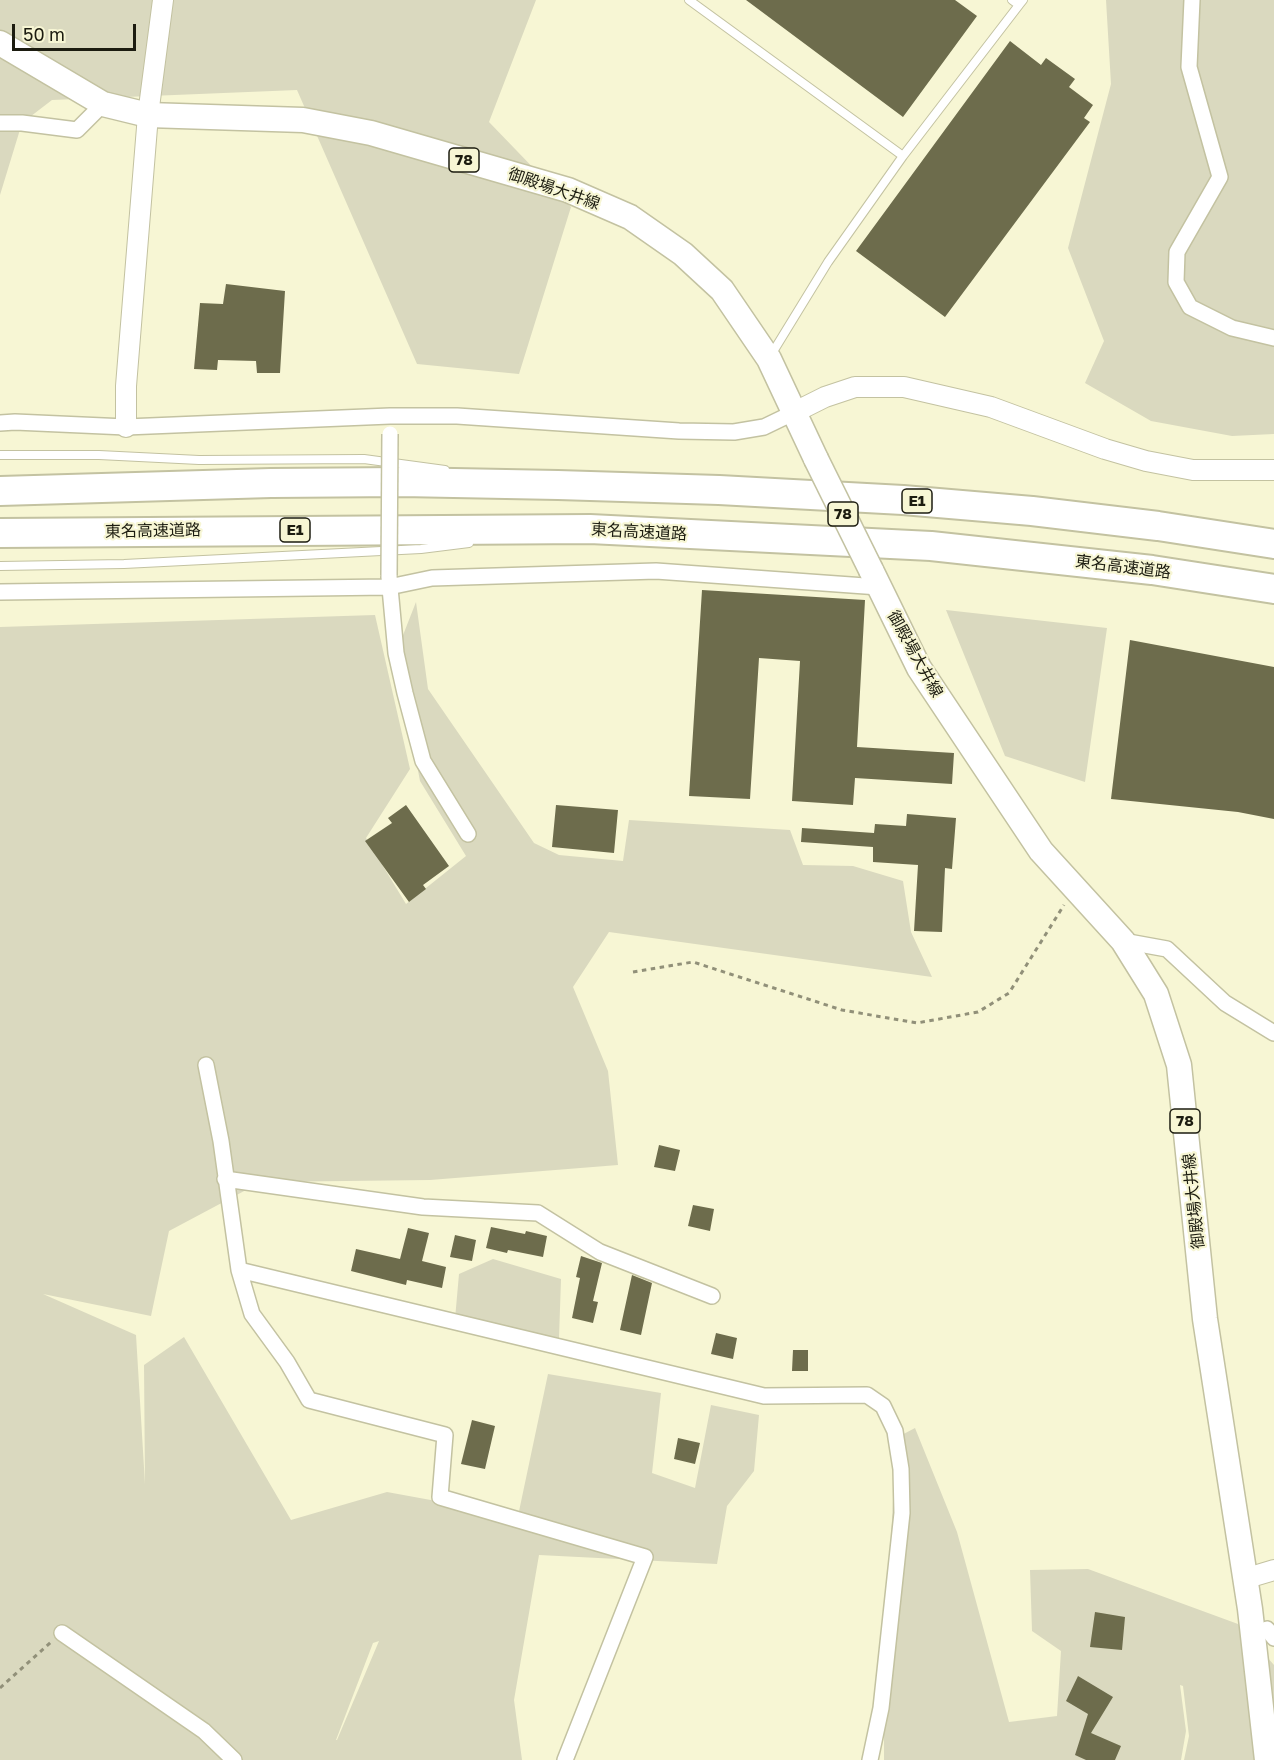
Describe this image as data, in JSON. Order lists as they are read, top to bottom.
{
  "streets": {
    "highway": ["E1", "東名高速道路"],
    "main road": ["78", "御殿場大井線"]
  },
  "scale_bar": "50 m"
}
